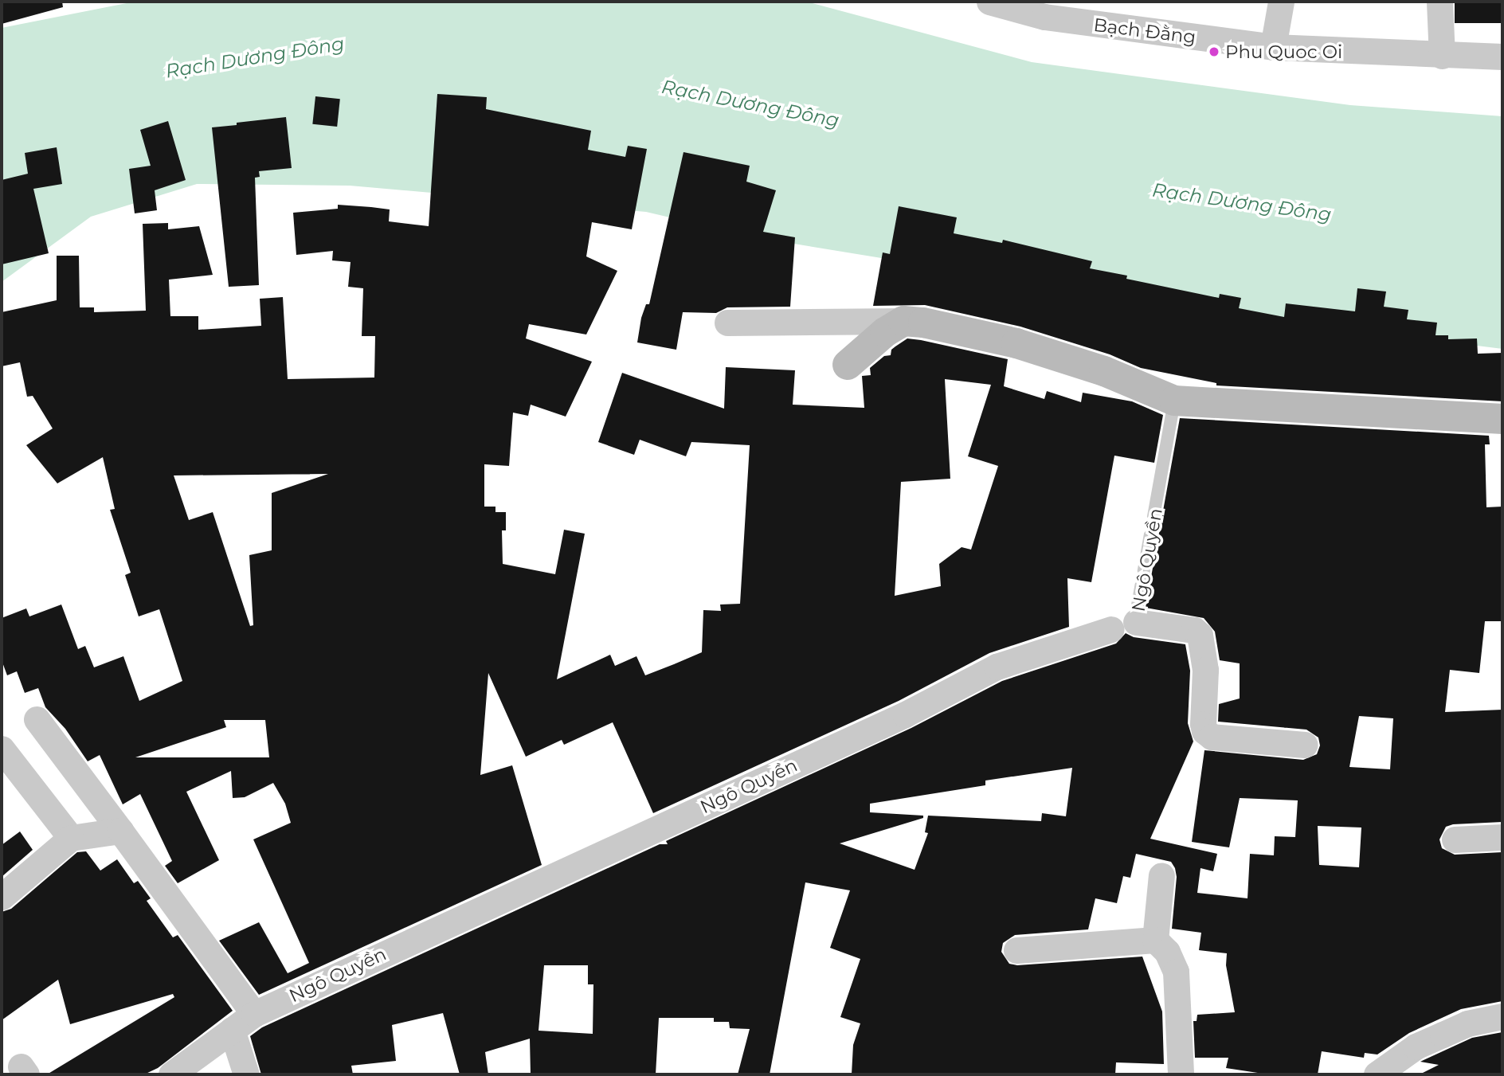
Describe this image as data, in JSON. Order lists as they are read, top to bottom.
{
  "streets": {
    "street": ["Bạch Đằng", "Ngô Quyền"]
  },
  "water": ["Rạch Dương Đông"],
  "places": ["Phu Quoc Oi"]
}
